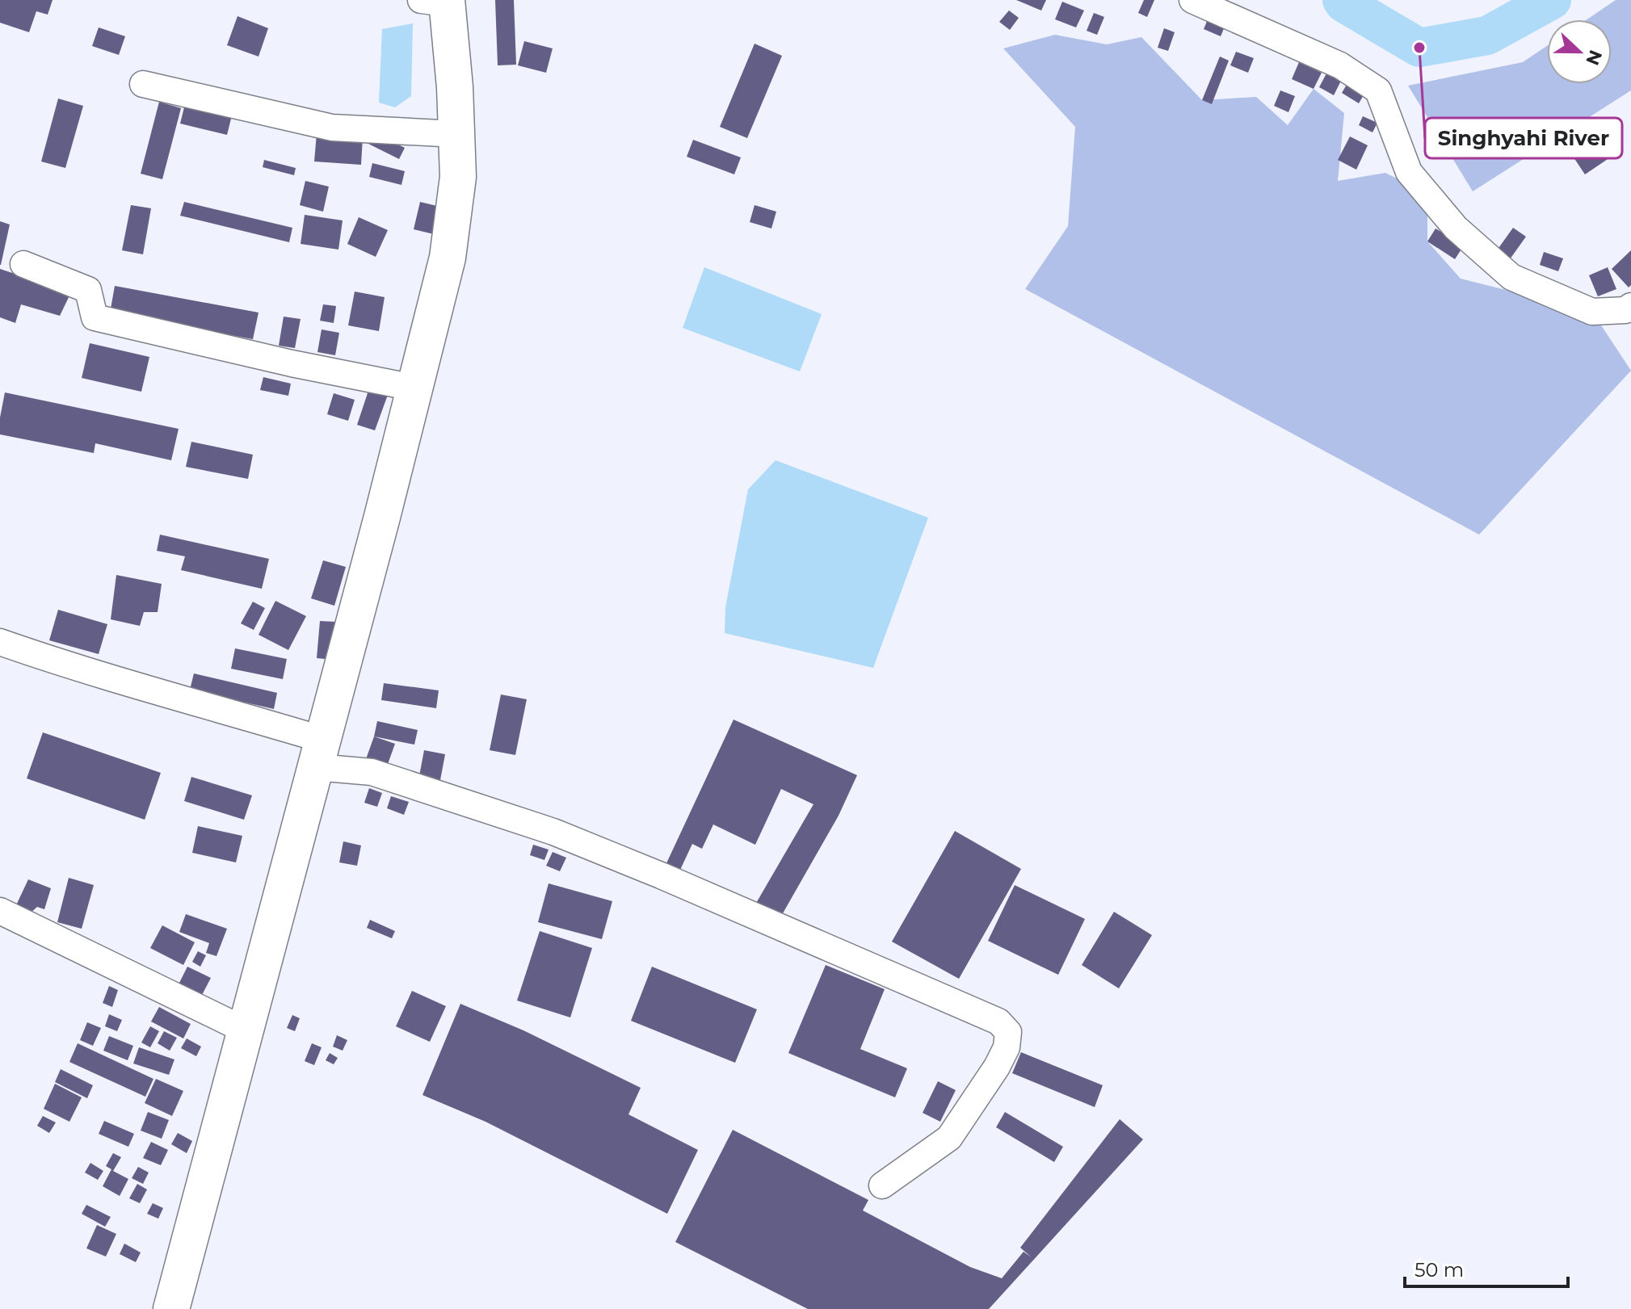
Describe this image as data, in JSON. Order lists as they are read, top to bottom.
{
  "places": ["Singhyahi River"],
  "scale_bar": "50 m",
  "north": "right"
}
